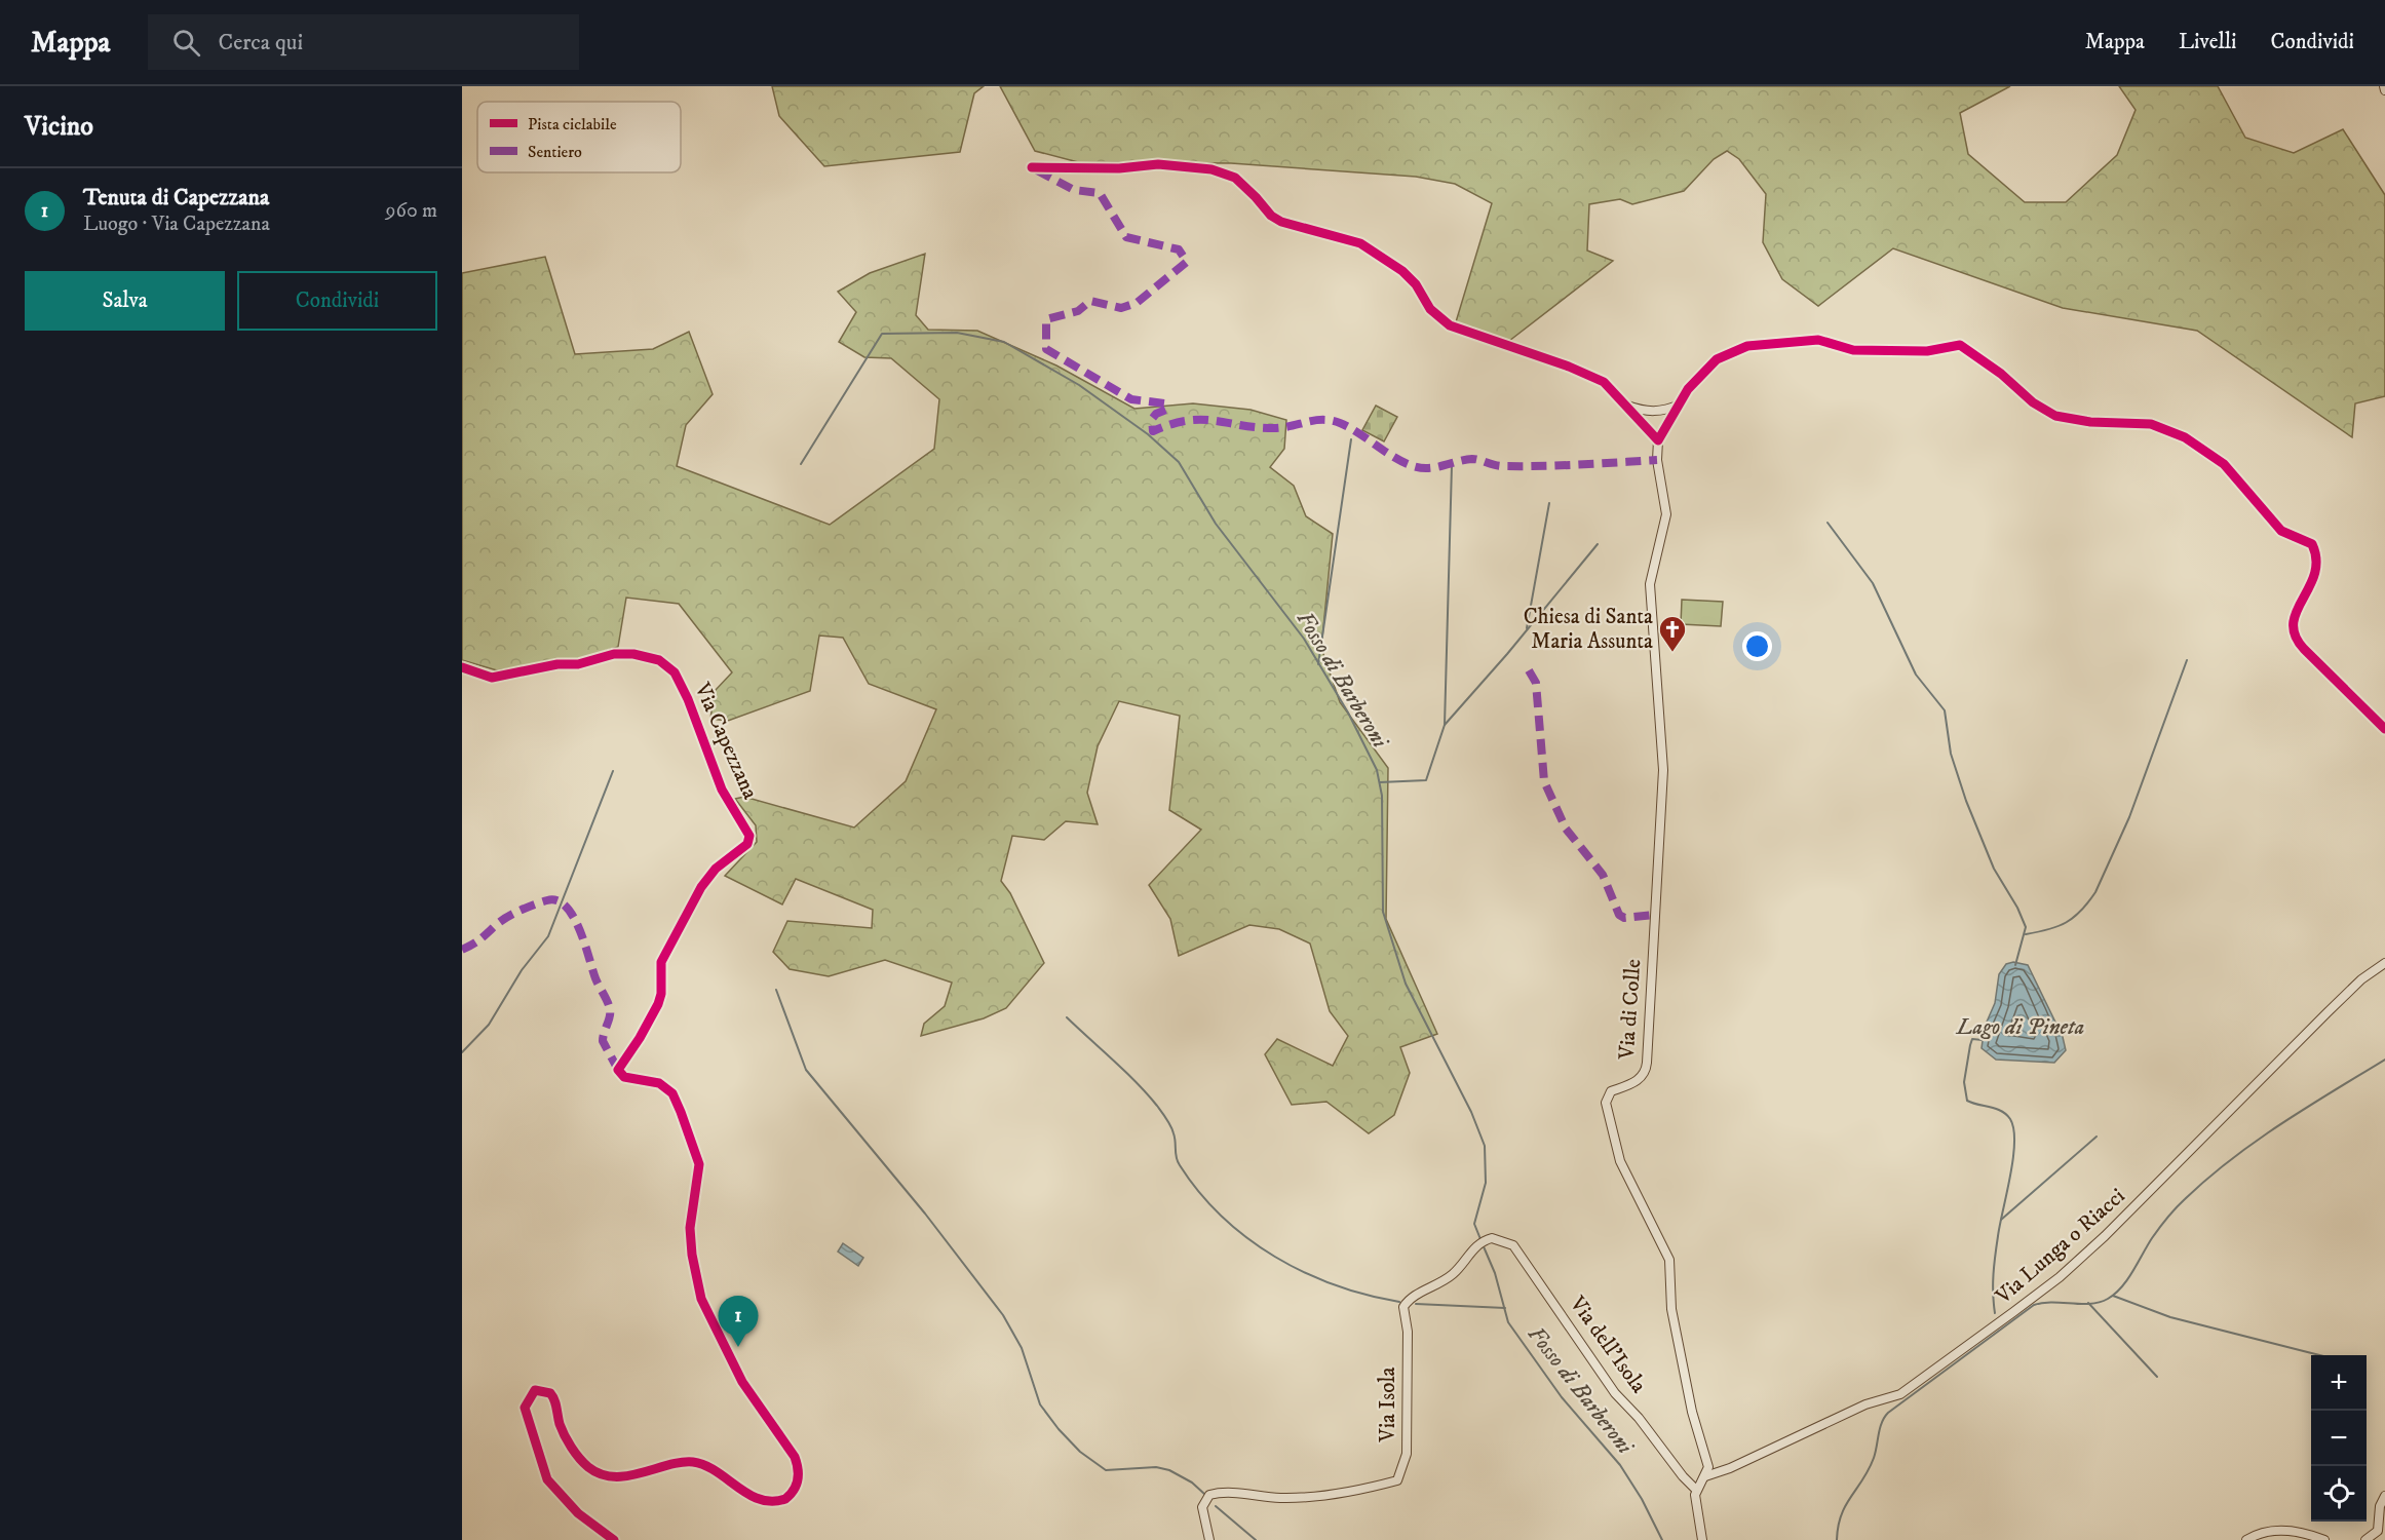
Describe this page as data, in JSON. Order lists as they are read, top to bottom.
{
  "streets": {
    "street": [
      "Via Capezzana",
      "Via di Colle",
      "Via Lunga o Riacci",
      "Via dell'Isola",
      "Via Isola"
    ]
  },
  "crossings": [
    ["Via di Colle", "Via Lunga o Riacci"],
    ["Via dell'Isola", "Via Isola"]
  ],
  "water": ["Fosso di Barberoni", "Lago di Pineta"],
  "places": {
    "church": ["Chiesa di Santa Maria Assunta"]
  },
  "legend": ["Pista ciclabile", "Sentiero"],
  "page": {
    "header": "Mappa",
    "search": "Cerca qui",
    "nav": ["Mappa", "Livelli", "Condividi"],
    "heading": "Vicino",
    "list": [
      {
        "mark": "1",
        "name": "Tenuta di Capezzana",
        "note": "Luogo · Via Capezzana",
        "value": "960 m"
      }
    ],
    "buttons": ["Salva", "Condividi"],
    "pins": "1",
    "map_buttons": ["+", "−"]
  }
}
